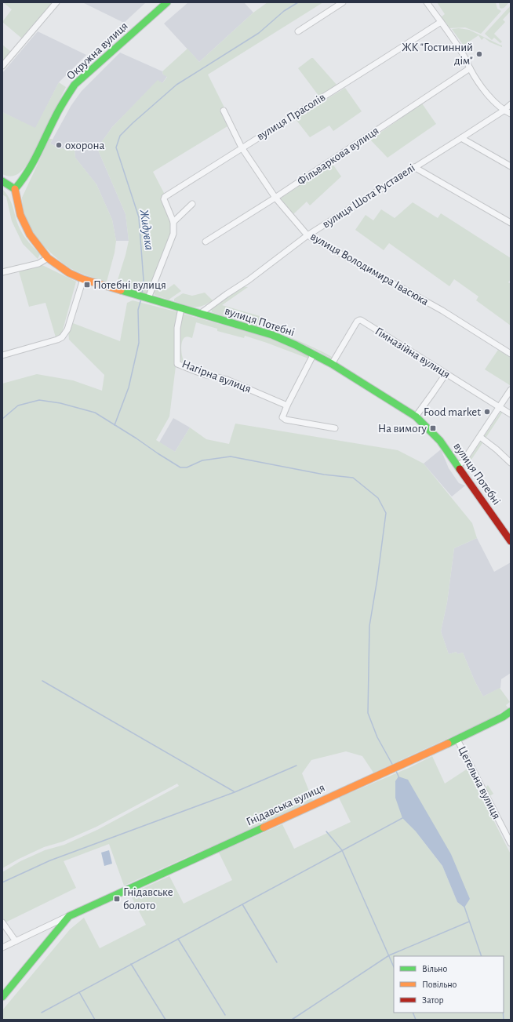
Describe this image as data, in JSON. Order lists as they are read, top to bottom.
{
  "streets": {
    "main road": ["Окружна вулиця", "вулиця Потебні", "Гнідавська вулиця"],
    "street": [
      "вулиця Прасолів",
      "Фільваркова вулиця",
      "вулиця Шота Руставелі",
      "вулиця Володимира Івасюка",
      "Гімназійна вулиця",
      "Нагірна вулиця",
      "Цегельна вулиця"
    ]
  },
  "crossings": [
    ["Окружна вулиця", "вулиця Потебні"],
    ["вулиця Прасолів", "вулиця Володимира Івасюка"],
    ["Фільваркова вулиця", "вулиця Володимира Івасюка"],
    ["вулиця Шота Руставелі", "вулиця Володимира Івасюка"],
    ["вулиця Шота Руставелі", "вулиця Потебні"],
    ["вулиця Потебні", "Гімназійна вулиця"],
    ["вулиця Потебні", "Нагірна вулиця"],
    ["Цегельна вулиця", "Гнідавська вулиця"]
  ],
  "water": ["Жидувка"],
  "places": {
    "other": ["ЖК \"Гостинний дім\"", "охорона", "Food market"],
    "transit": ["Потебні вулиця", "На вимогу", "Гнідавське болото"]
  },
  "legend": ["Вільно", "Повільно", "Затор"]
}
